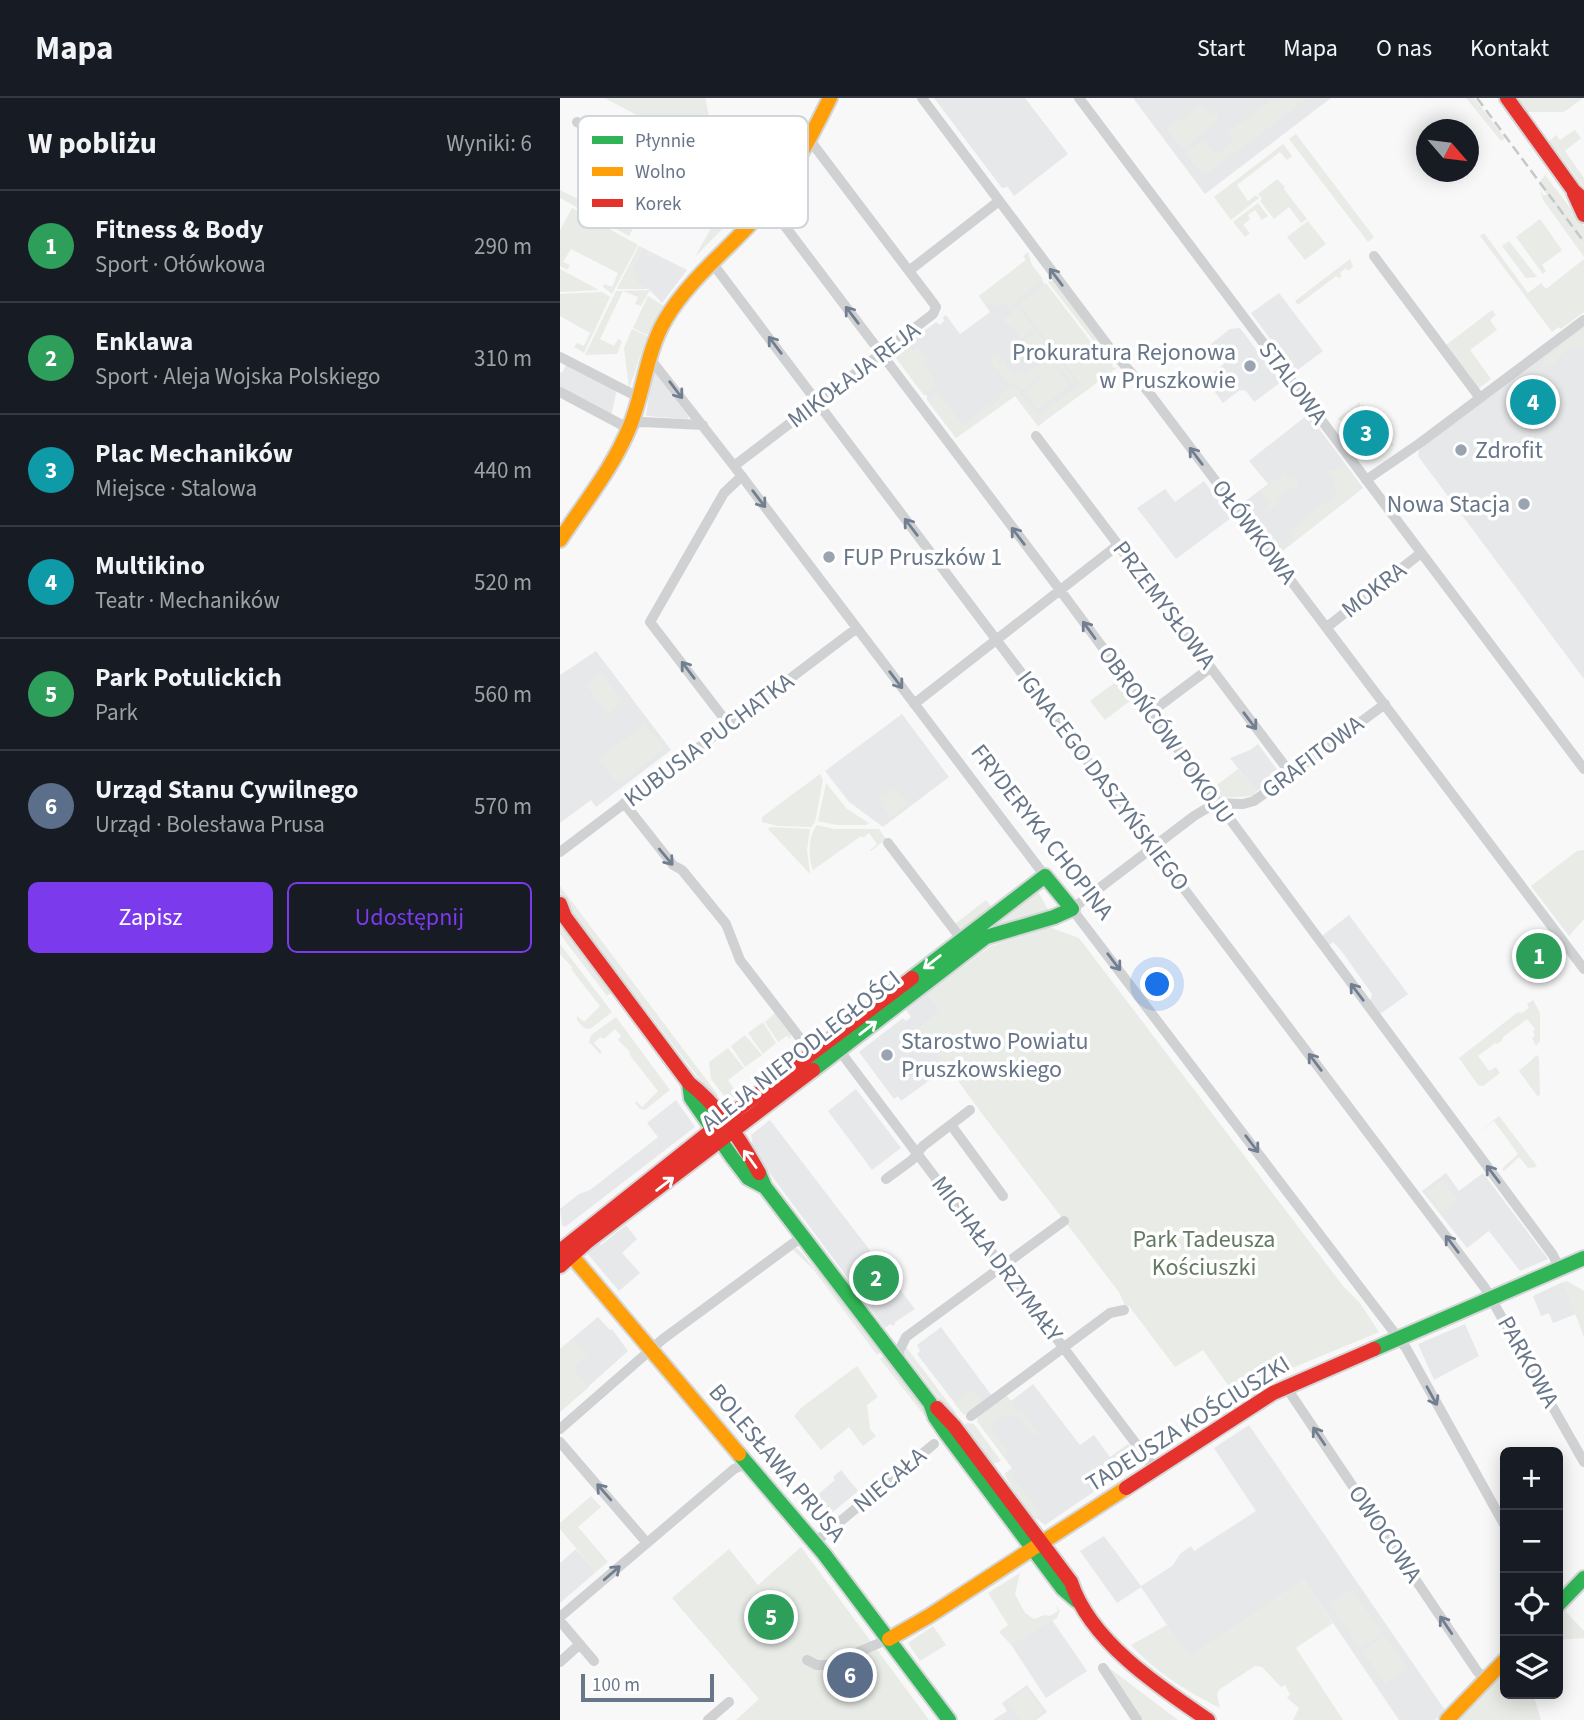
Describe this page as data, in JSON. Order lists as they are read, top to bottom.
{
  "streets": {
    "street": [
      "MIKOŁAJA REJA",
      "STALOWA",
      "OŁÓWKOWA",
      "MOKRA",
      "PRZEMYSŁOWA",
      "OBROŃCÓW POKOJU",
      "KUBUSIA PUCHATKA",
      "GRAFITOWA",
      "IGNACEGO DASZYŃSKIEGO",
      "FRYDERYKA CHOPINA",
      "ALEJA NIEPODLEGŁOŚCI",
      "MICHAŁA DRZYMAŁY",
      "PARKOWA",
      "TADEUSZA KOŚCIUSZKI",
      "BOLESŁAWA PRUSA",
      "NIECAŁA",
      "OWOCOWA"
    ]
  },
  "crossings": [
    ["MIKOŁAJA REJA", "OBROŃCÓW POKOJU"],
    ["MIKOŁAJA REJA", "IGNACEGO DASZYŃSKIEGO"],
    ["MIKOŁAJA REJA", "FRYDERYKA CHOPINA"],
    ["STALOWA", "MOKRA"],
    ["OŁÓWKOWA", "MOKRA"],
    ["OŁÓWKOWA", "GRAFITOWA"],
    ["PRZEMYSŁOWA", "GRAFITOWA"],
    ["OBROŃCÓW POKOJU", "GRAFITOWA"],
    ["OBROŃCÓW POKOJU", "TADEUSZA KOŚCIUSZKI"],
    ["KUBUSIA PUCHATKA", "FRYDERYKA CHOPINA"],
    ["IGNACEGO DASZYŃSKIEGO", "PARKOWA"],
    ["IGNACEGO DASZYŃSKIEGO", "TADEUSZA KOŚCIUSZKI"],
    ["FRYDERYKA CHOPINA", "ALEJA NIEPODLEGŁOŚCI"],
    ["FRYDERYKA CHOPINA", "TADEUSZA KOŚCIUSZKI"],
    ["ALEJA NIEPODLEGŁOŚCI", "MICHAŁA DRZYMAŁY"],
    ["ALEJA NIEPODLEGŁOŚCI", "BOLESŁAWA PRUSA"],
    ["MICHAŁA DRZYMAŁY", "TADEUSZA KOŚCIUSZKI"],
    ["PARKOWA", "TADEUSZA KOŚCIUSZKI"],
    ["TADEUSZA KOŚCIUSZKI", "BOLESŁAWA PRUSA"],
    ["TADEUSZA KOŚCIUSZKI", "OWOCOWA"],
    ["BOLESŁAWA PRUSA", "NIECAŁA"]
  ],
  "one_way": [
    "OŁÓWKOWA",
    "OBROŃCÓW POKOJU",
    "IGNACEGO DASZYŃSKIEGO",
    "FRYDERYKA CHOPINA",
    "OWOCOWA"
  ],
  "parks": ["Park Tadeusza Kościuszki"],
  "places": [
    "Prokuratura Rejonowa w Pruszkowie",
    "Zdrofit",
    "Nowa Stacja",
    "FUP Pruszków 1",
    "Starostwo Powiatu Pruszkowskiego"
  ],
  "legend": ["Płynnie", "Wolno", "Korek"],
  "scale_bar": "100 m",
  "north": "bottom right",
  "page": {
    "header": "Mapa",
    "nav": [
      "Start",
      "Mapa",
      "O nas",
      "Kontakt"
    ],
    "heading": ["W pobliżu", "Wyniki: 6"],
    "list": [
      {
        "mark": "1",
        "name": "Fitness & Body",
        "note": "Sport · Ołówkowa",
        "value": "290 m"
      },
      {
        "mark": "2",
        "name": "Enklawa",
        "note": "Sport · Aleja Wojska Polskiego",
        "value": "310 m"
      },
      {
        "mark": "3",
        "name": "Plac Mechaników",
        "note": "Miejsce · Stalowa",
        "value": "440 m"
      },
      {
        "mark": "4",
        "name": "Multikino",
        "note": "Teatr · Mechaników",
        "value": "520 m"
      },
      {
        "mark": "5",
        "name": "Park Potulickich",
        "note": "Park",
        "value": "560 m"
      },
      {
        "mark": "6",
        "name": "Urząd Stanu Cywilnego",
        "note": "Urząd · Bolesława Prusa",
        "value": "570 m"
      }
    ],
    "pins": [
      "4",
      "3",
      "1",
      "2",
      "5",
      "6"
    ],
    "buttons": ["Zapisz", "Udostępnij"],
    "map_buttons": ["+", "−"],
    "scale": "100 m"
  }
}
